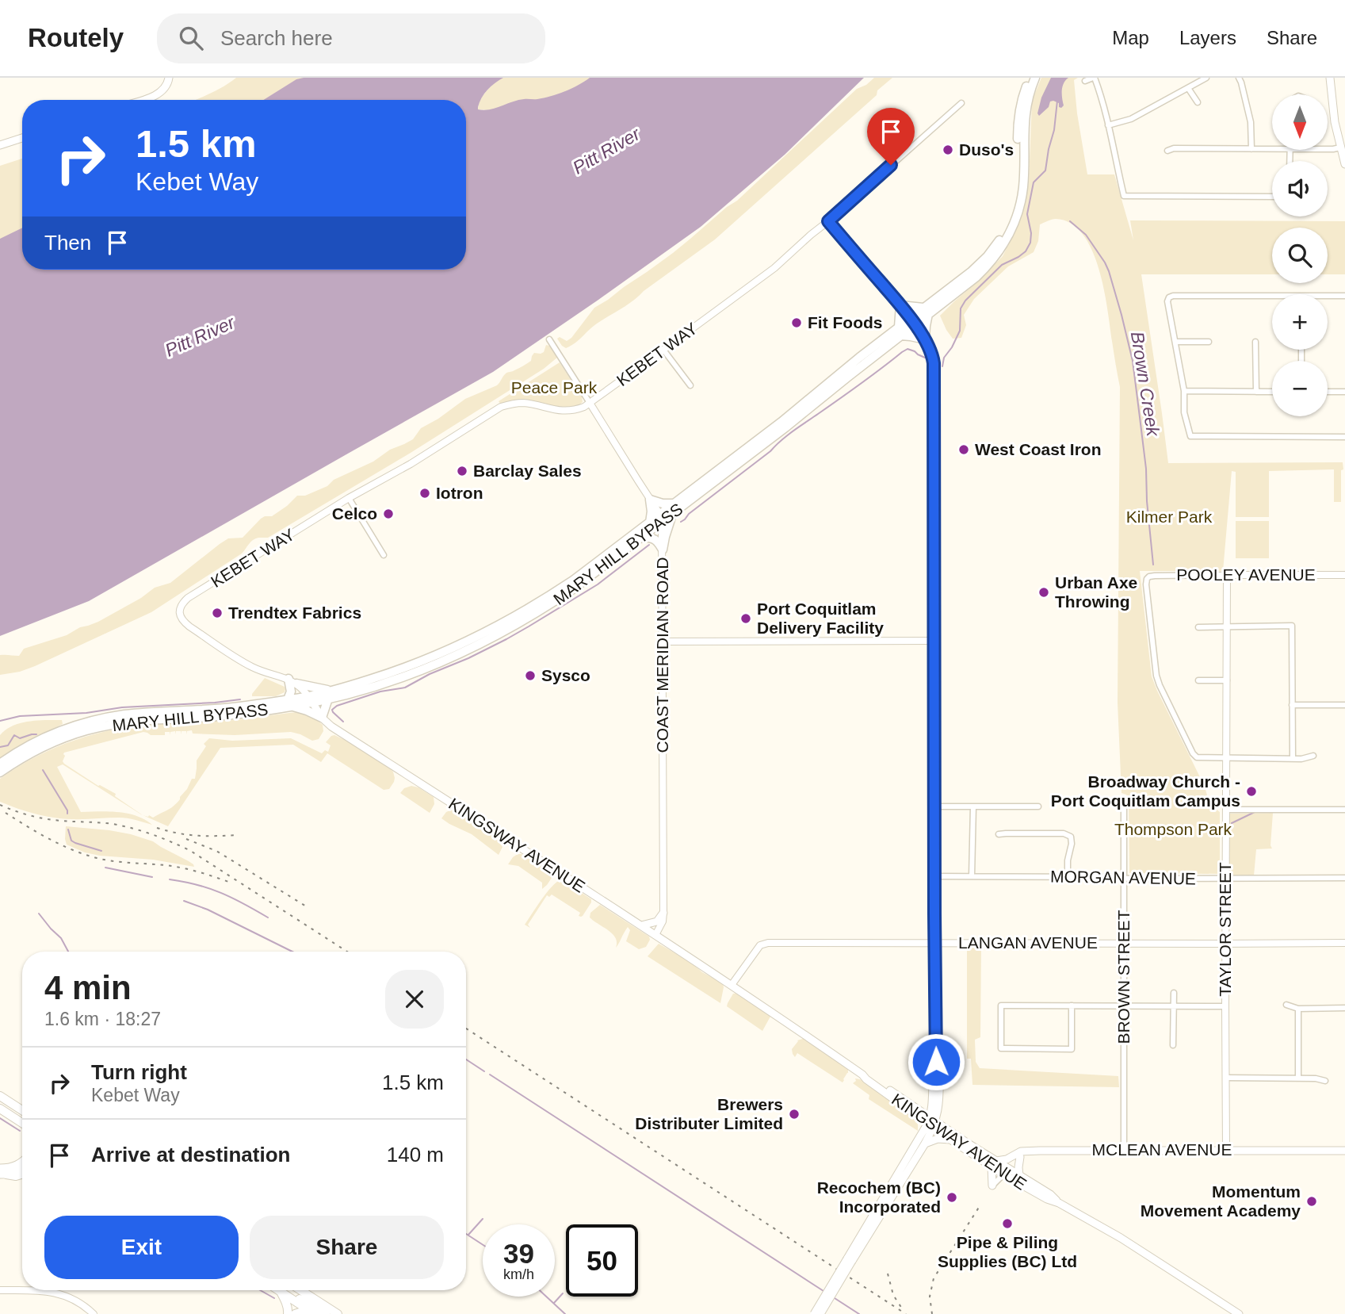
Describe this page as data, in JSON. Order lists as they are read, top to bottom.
{
  "streets": {
    "highway": ["MARY HILL BYPASS"],
    "main road": ["KINGSWAY AVENUE", "MCLEAN AVENUE"],
    "street": [
      "KEBET WAY",
      "POOLEY AVENUE",
      "COAST MERIDIAN ROAD",
      "MORGAN AVENUE",
      "TAYLOR STREET",
      "LANGAN AVENUE",
      "BROWN STREET"
    ]
  },
  "crossings": [
    ["KEBET WAY", "KINGSWAY AVENUE"],
    ["MARY HILL BYPASS", "COAST MERIDIAN ROAD"],
    ["MARY HILL BYPASS", "KINGSWAY AVENUE"],
    ["POOLEY AVENUE", "TAYLOR STREET"],
    ["COAST MERIDIAN ROAD", "KINGSWAY AVENUE"],
    ["KINGSWAY AVENUE", "LANGAN AVENUE"],
    ["MORGAN AVENUE", "TAYLOR STREET"],
    ["MORGAN AVENUE", "BROWN STREET"],
    ["TAYLOR STREET", "LANGAN AVENUE"],
    ["TAYLOR STREET", "MCLEAN AVENUE"],
    ["LANGAN AVENUE", "BROWN STREET"],
    ["BROWN STREET", "MCLEAN AVENUE"]
  ],
  "water": ["Pitt River", "Brown Creek"],
  "parks": ["Peace Park", "Kilmer Park", "Thompson Park"],
  "places": [
    "Duso's",
    "Fit Foods",
    "West Coast Iron",
    "Barclay Sales",
    "Iotron",
    "Celco",
    "Urban Axe Throwing",
    "Trendtex Fabrics",
    "Port Coquitlam Delivery Facility",
    "Sysco",
    "Broadway Church - Port Coquitlam Campus",
    "Brewers Distributer Limited",
    "Recochem (BC) Incorporated",
    "Momentum Movement Academy",
    "Pipe & Piling Supplies (BC) Ltd"
  ],
  "north": "bottom",
  "page": {
    "header": "Routely",
    "search": "Search here",
    "nav": ["Map", "Layers", "Share"],
    "map_buttons": ["+", "−"],
    "turn": ["1.5 km", "Kebet Way"],
    "then": "Then",
    "heading": ["4 min", "1.6 km · 18:27"],
    "list": [
      {
        "name": "Turn right",
        "note": "Kebet Way",
        "value": "1.5 km"
      },
      {
        "name": "Arrive at destination",
        "value": "140 m"
      }
    ],
    "buttons": ["Exit", "Share"],
    "speed": "39 km/h",
    "limit": "50"
  }
}
